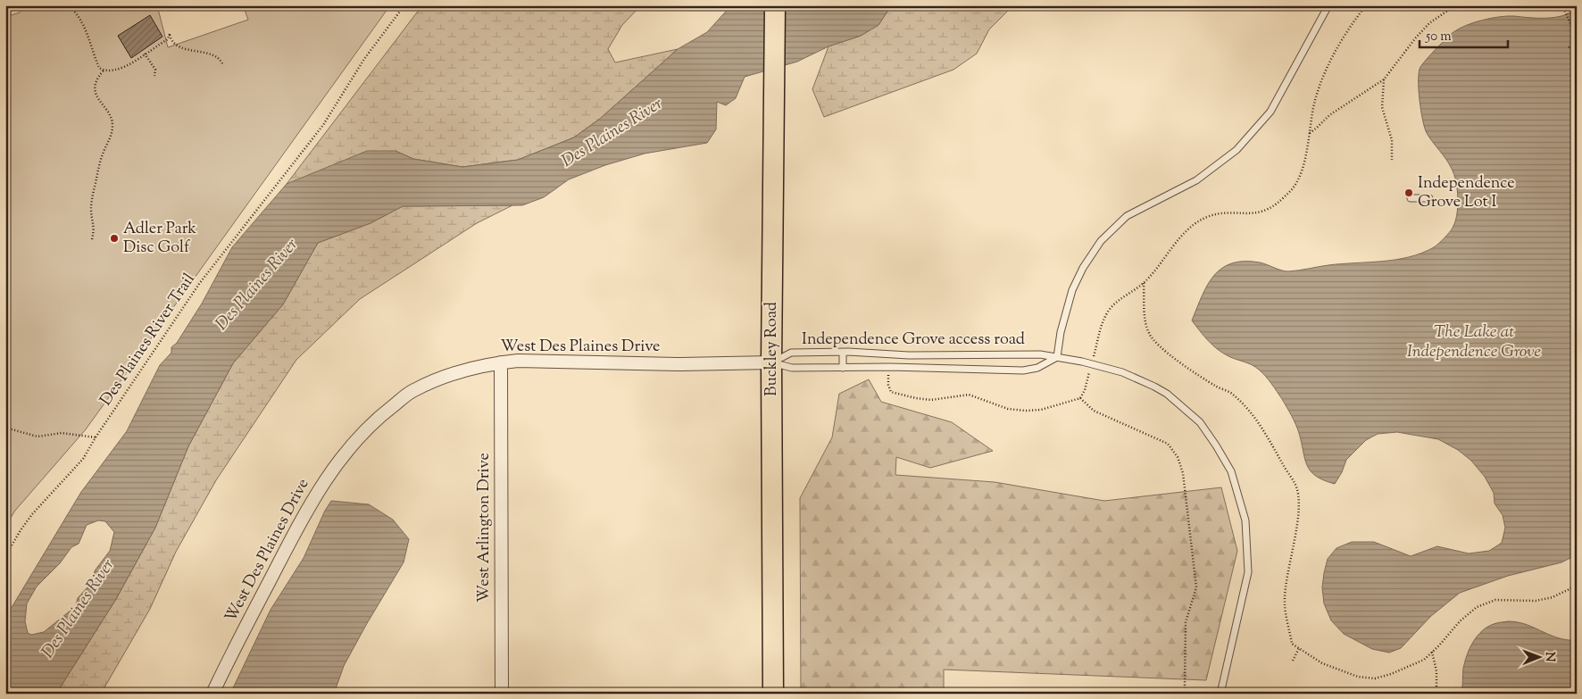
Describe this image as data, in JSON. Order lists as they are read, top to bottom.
{
  "streets": {
    "main road": ["Buckley Road"],
    "street": ["West Des Plaines Drive", "West Arlington Drive"],
    "lane": ["Independence Grove access road"],
    "path": ["Des Plaines River Trail"]
  },
  "crossings": [
    ["Independence Grove access road", "West Des Plaines Drive"],
    ["Independence Grove access road", "Buckley Road"],
    ["West Des Plaines Drive", "Buckley Road"],
    ["West Des Plaines Drive", "West Arlington Drive"]
  ],
  "water": ["Des Plaines River", "The Lake at Independence Grove"],
  "places": ["Independence Grove Lot I", "Adler Park Disc Golf"],
  "scale_bar": "50 m",
  "north": "right"
}
